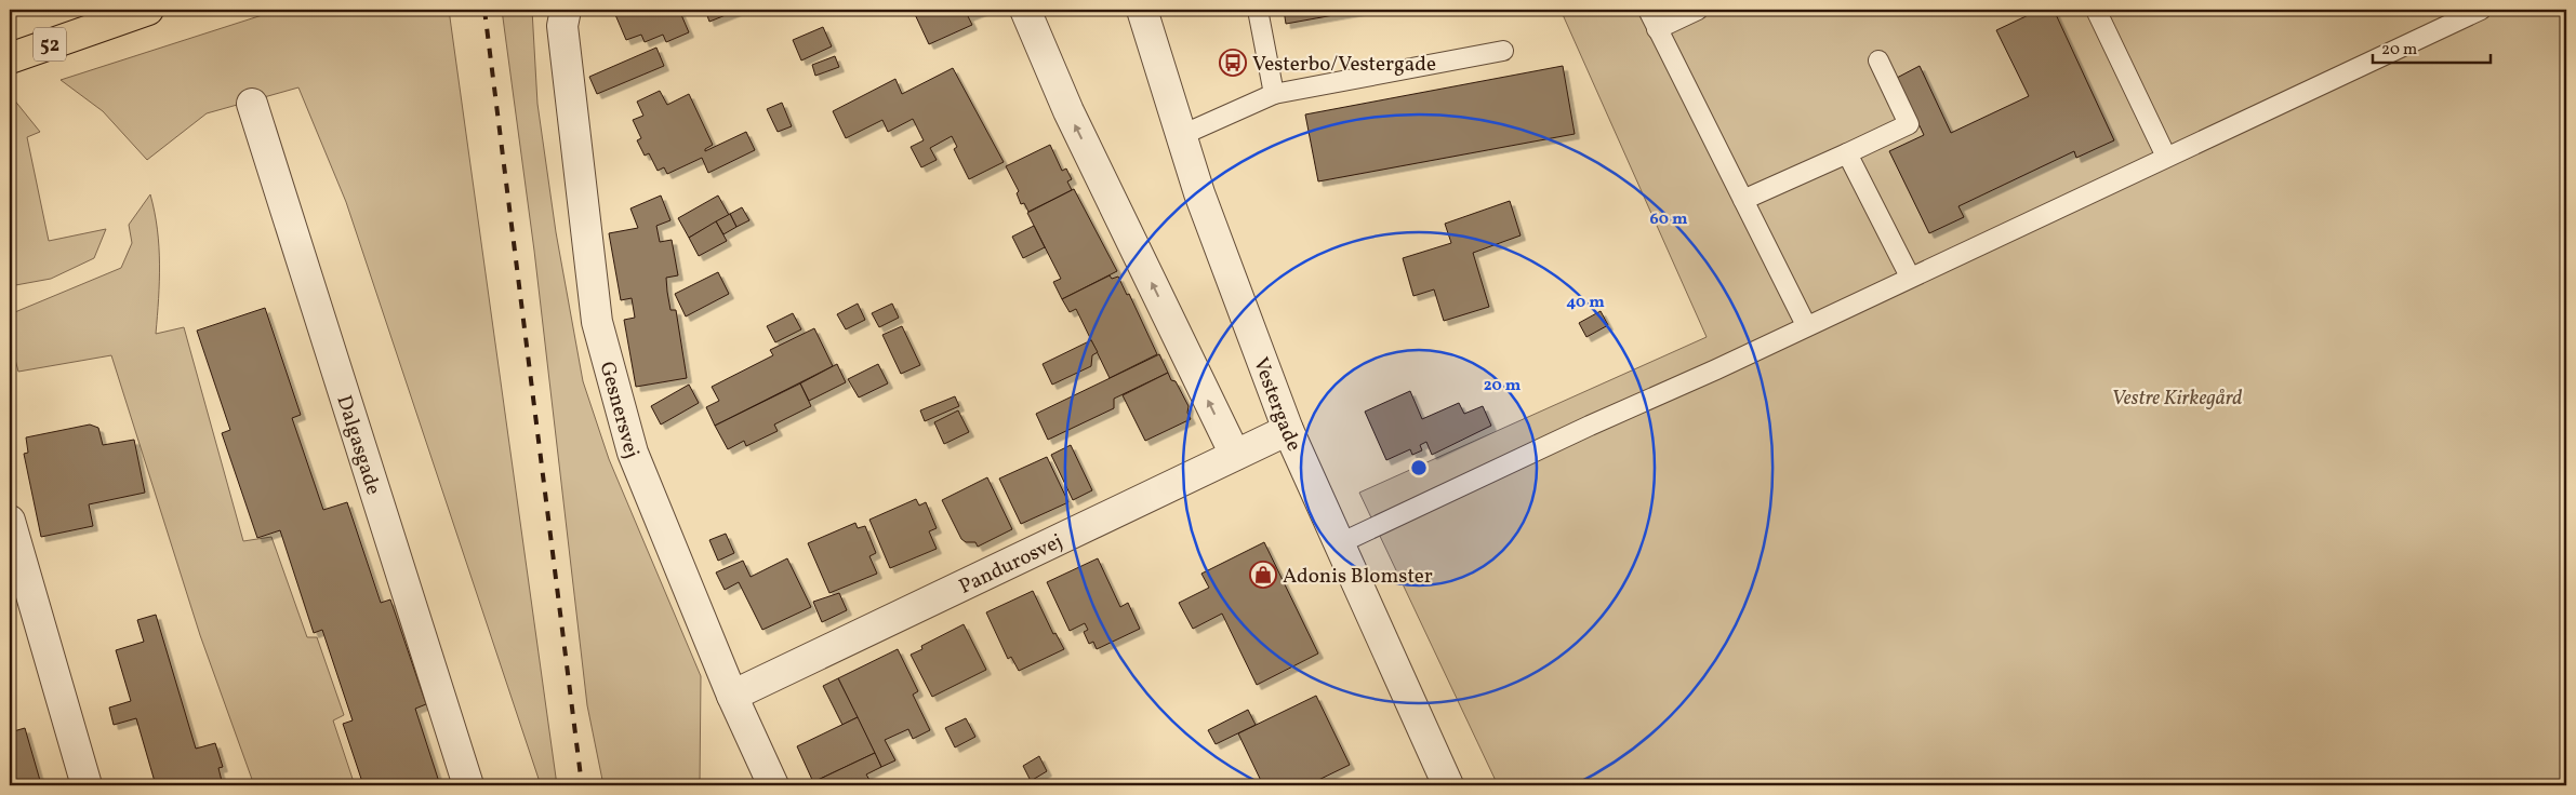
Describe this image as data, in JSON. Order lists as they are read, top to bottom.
{
  "streets": {
    "main road": ["52"],
    "street": [
      "Vestergade",
      "Gesnersvej",
      "Dalgasgade",
      "Pandurosvej"
    ]
  },
  "crossings": [
    ["Vestergade", "Pandurosvej"],
    ["Gesnersvej", "Pandurosvej"]
  ],
  "parks": ["Vestre Kirkegård"],
  "places": {
    "bus stop": ["Vesterbo/Vestergade"],
    "shop": ["Adonis Blomster"]
  },
  "scale_bar": "20 m",
  "rings": ["60 m", "40 m", "20 m"]
}
